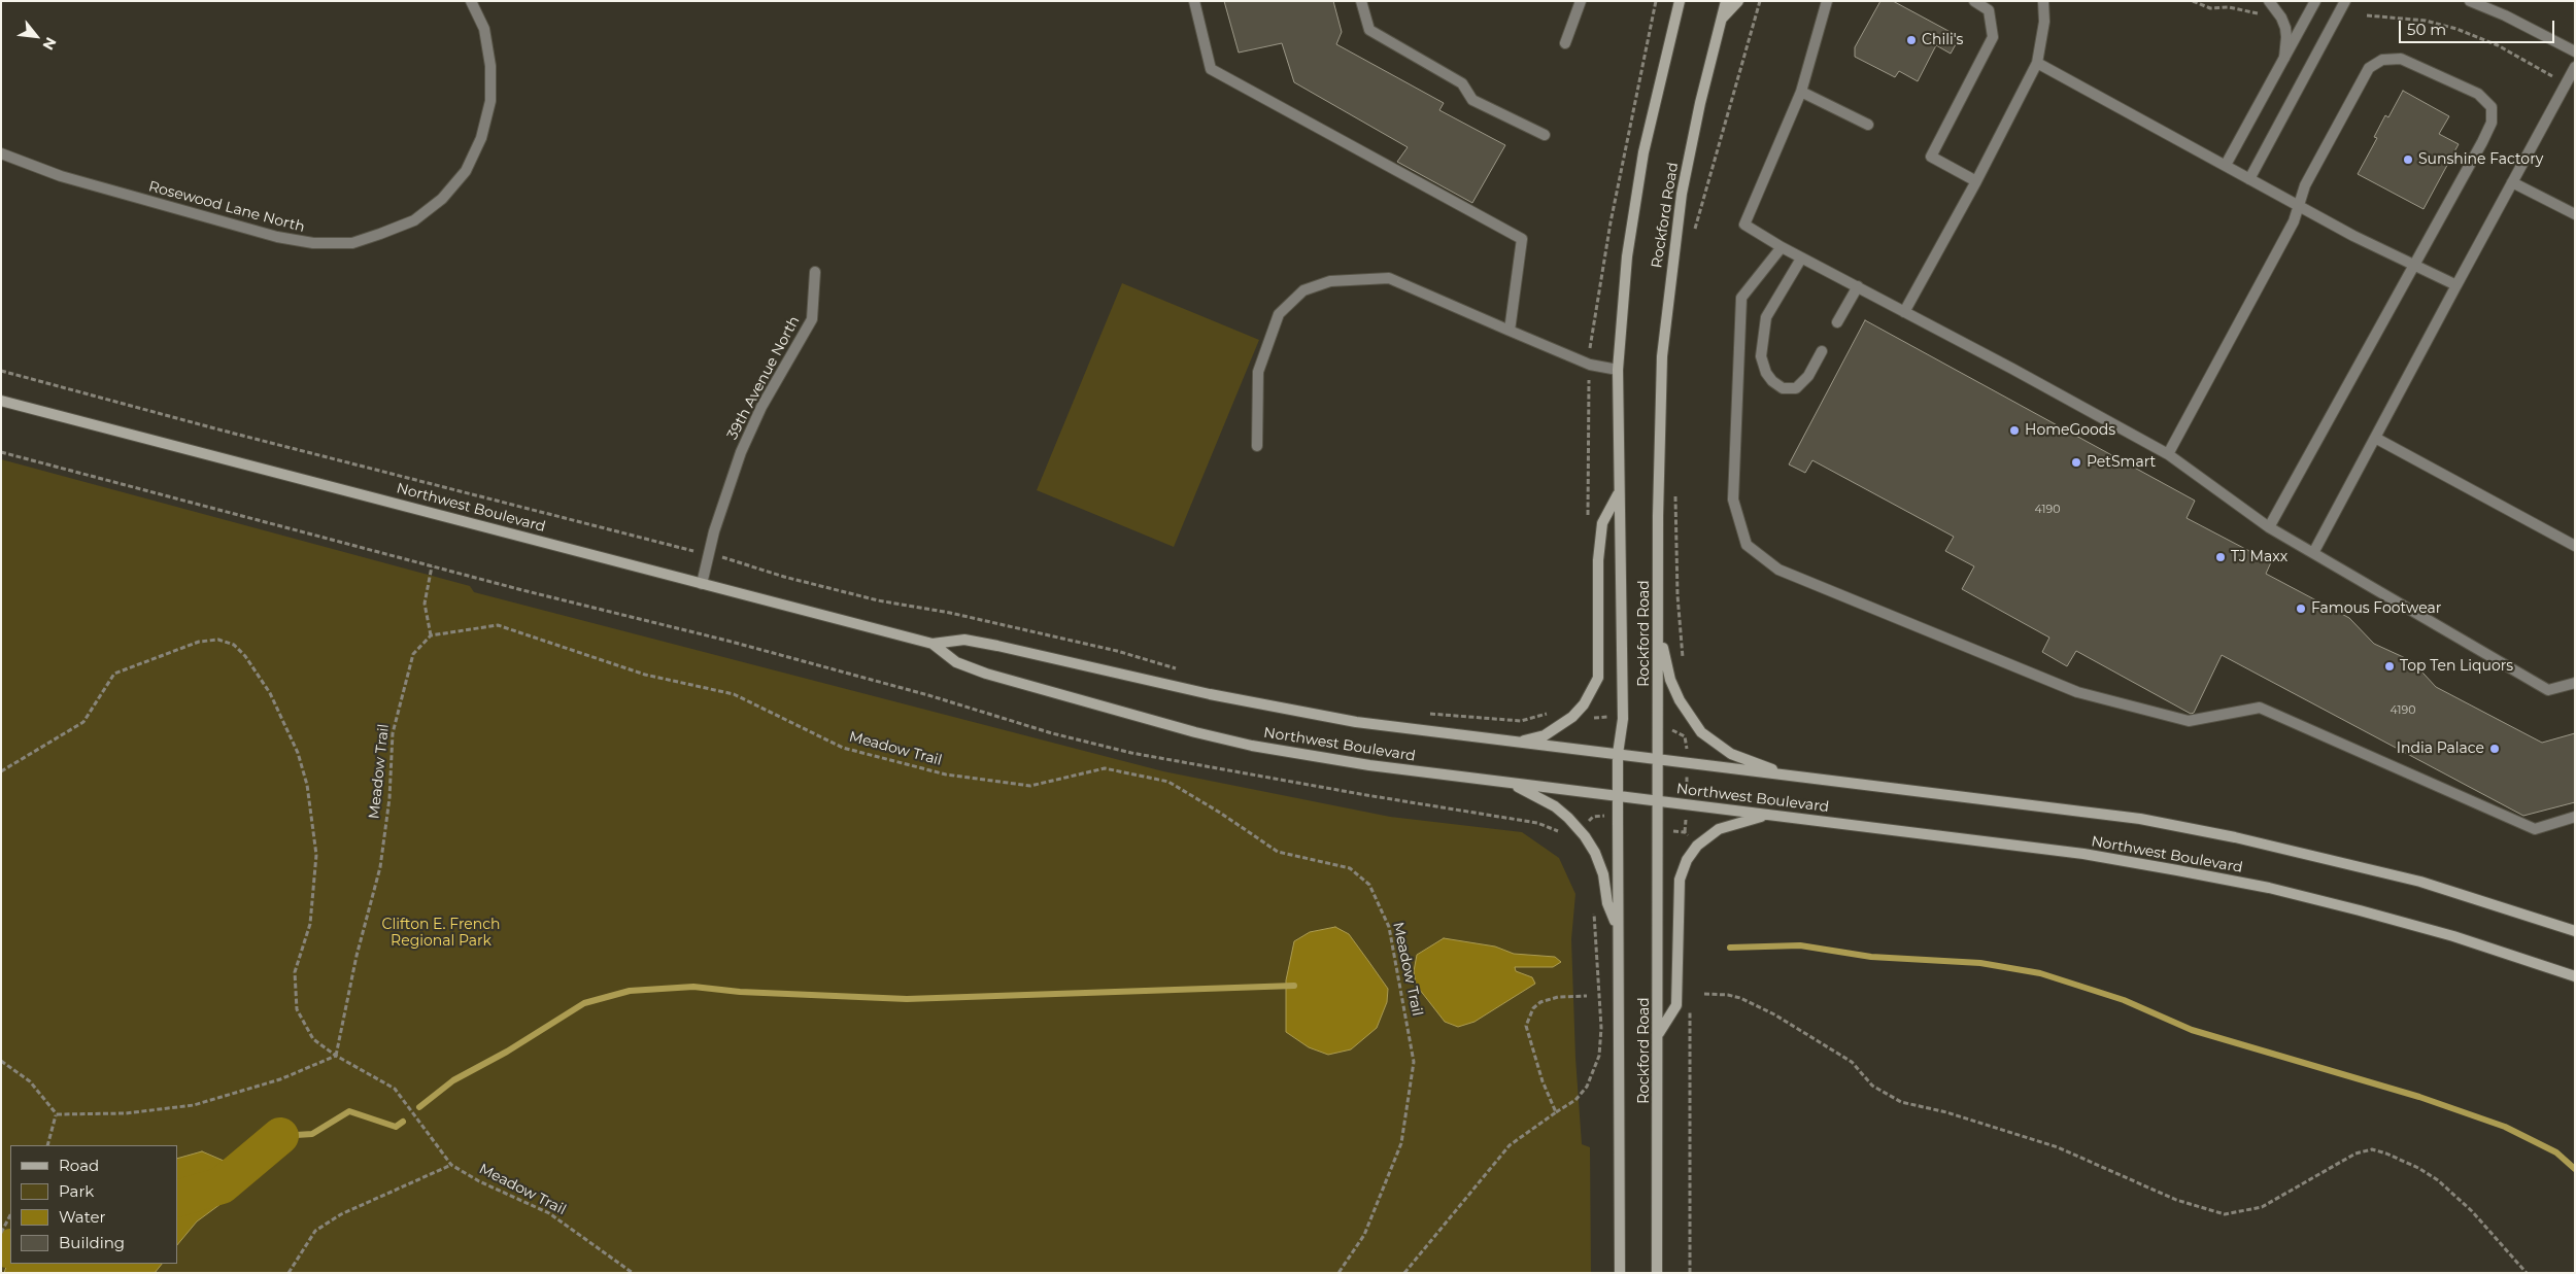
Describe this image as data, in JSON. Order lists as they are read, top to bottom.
{
  "streets": {
    "main road": ["Rockford Road", "Northwest Boulevard"],
    "street": ["Rosewood Lane North", "39th Avenue North"],
    "path": ["Meadow Trail"]
  },
  "crossings": [
    ["Rockford Road", "Northwest Boulevard"],
    ["39th Avenue North", "Northwest Boulevard"]
  ],
  "parks": ["Clifton E. French Regional Park"],
  "places": [
    "Chili's",
    "Sunshine Factory",
    "HomeGoods",
    "PetSmart",
    "TJ Maxx",
    "Famous Footwear",
    "Top Ten Liquors",
    "India Palace"
  ],
  "house_numbers": ["4190", "4190"],
  "legend": [
    "Road",
    "Park",
    "Water",
    "Building"
  ],
  "scale_bar": "50 m",
  "north": "bottom right"
}
